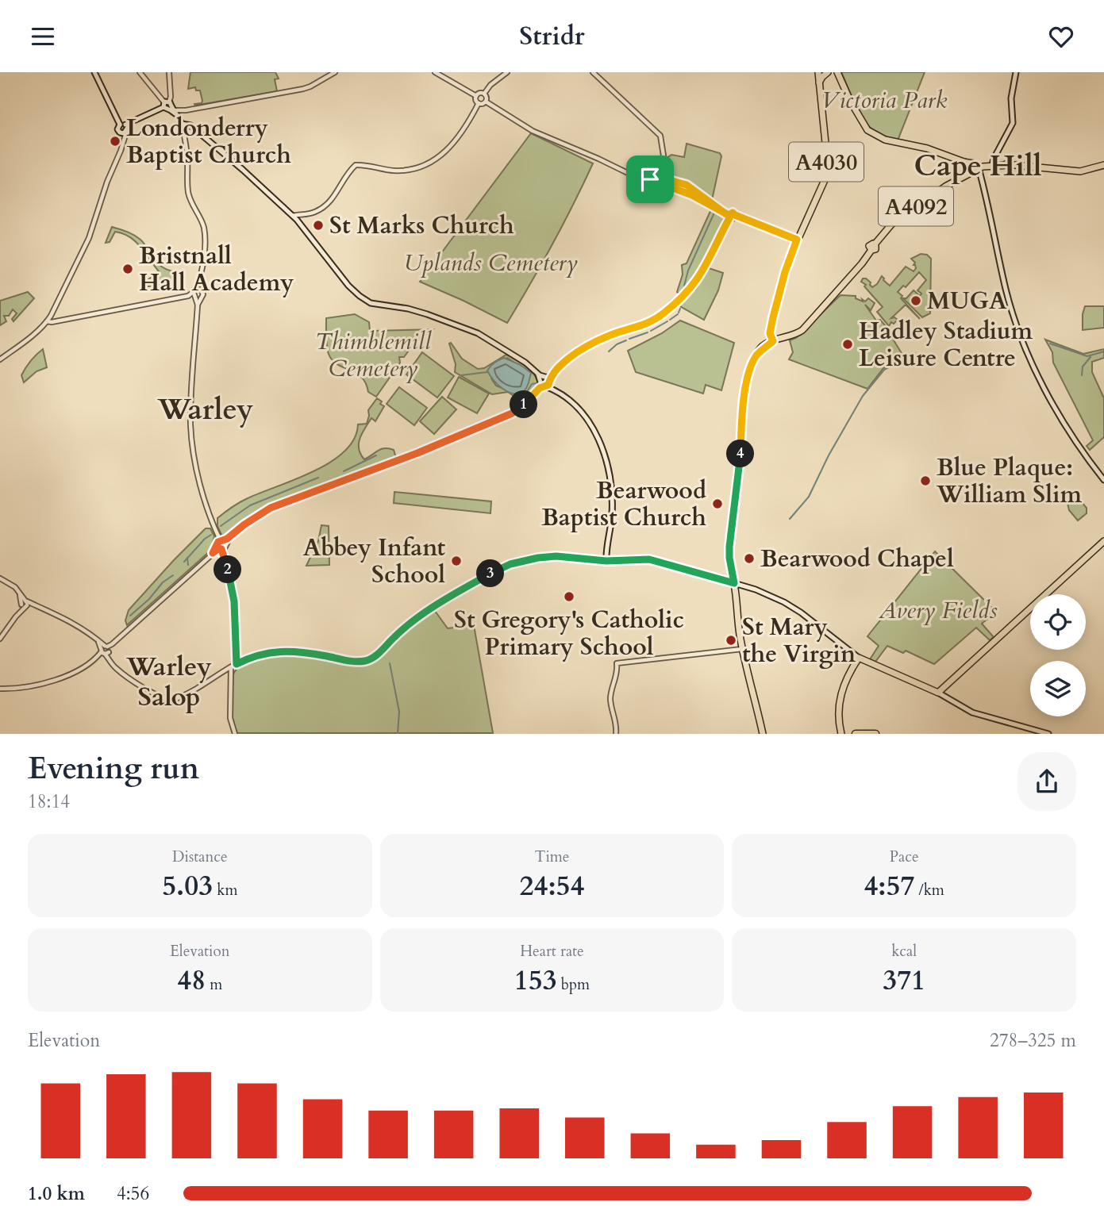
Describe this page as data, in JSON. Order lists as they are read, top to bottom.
{
  "streets": {
    "main road": ["A4030", "A4092"]
  },
  "crossings": [
    ["A4030", "A4092"]
  ],
  "districts": ["Cape Hill", "Warley", "Warley Salop"],
  "parks": [
    "Victoria Park",
    "Uplands Cemetery",
    "Thimblemill Cemetery",
    "Avery Fields"
  ],
  "places": [
    "Londonderry Baptist Church",
    "St Marks Church",
    "Bristnall Hall Academy",
    "MUGA",
    "Hadley Stadium Leisure Centre",
    "Blue Plaque: William Slim",
    "Bearwood Baptist Church",
    "Bearwood Chapel",
    "Abbey Infant School",
    "St Gregory's Catholic Primary School",
    "St Mary the Virgin"
  ],
  "page": {
    "header": "Stridr",
    "pins": [
      "1",
      "4",
      "2",
      "3"
    ],
    "heading": ["Evening run", "18:14"],
    "stats": [
      ["Distance", "5.03 km"],
      ["Time", "24:54"],
      ["Pace", "4:57 /km"],
      ["Elevation", "48 m"],
      ["Heart rate", "153 bpm"],
      ["kcal", "371"]
    ],
    "chart": ["Elevation", "278–325 m"],
    "list": [
      {
        "name": "1.0 km",
        "note": "4:56"
      }
    ]
  }
}
